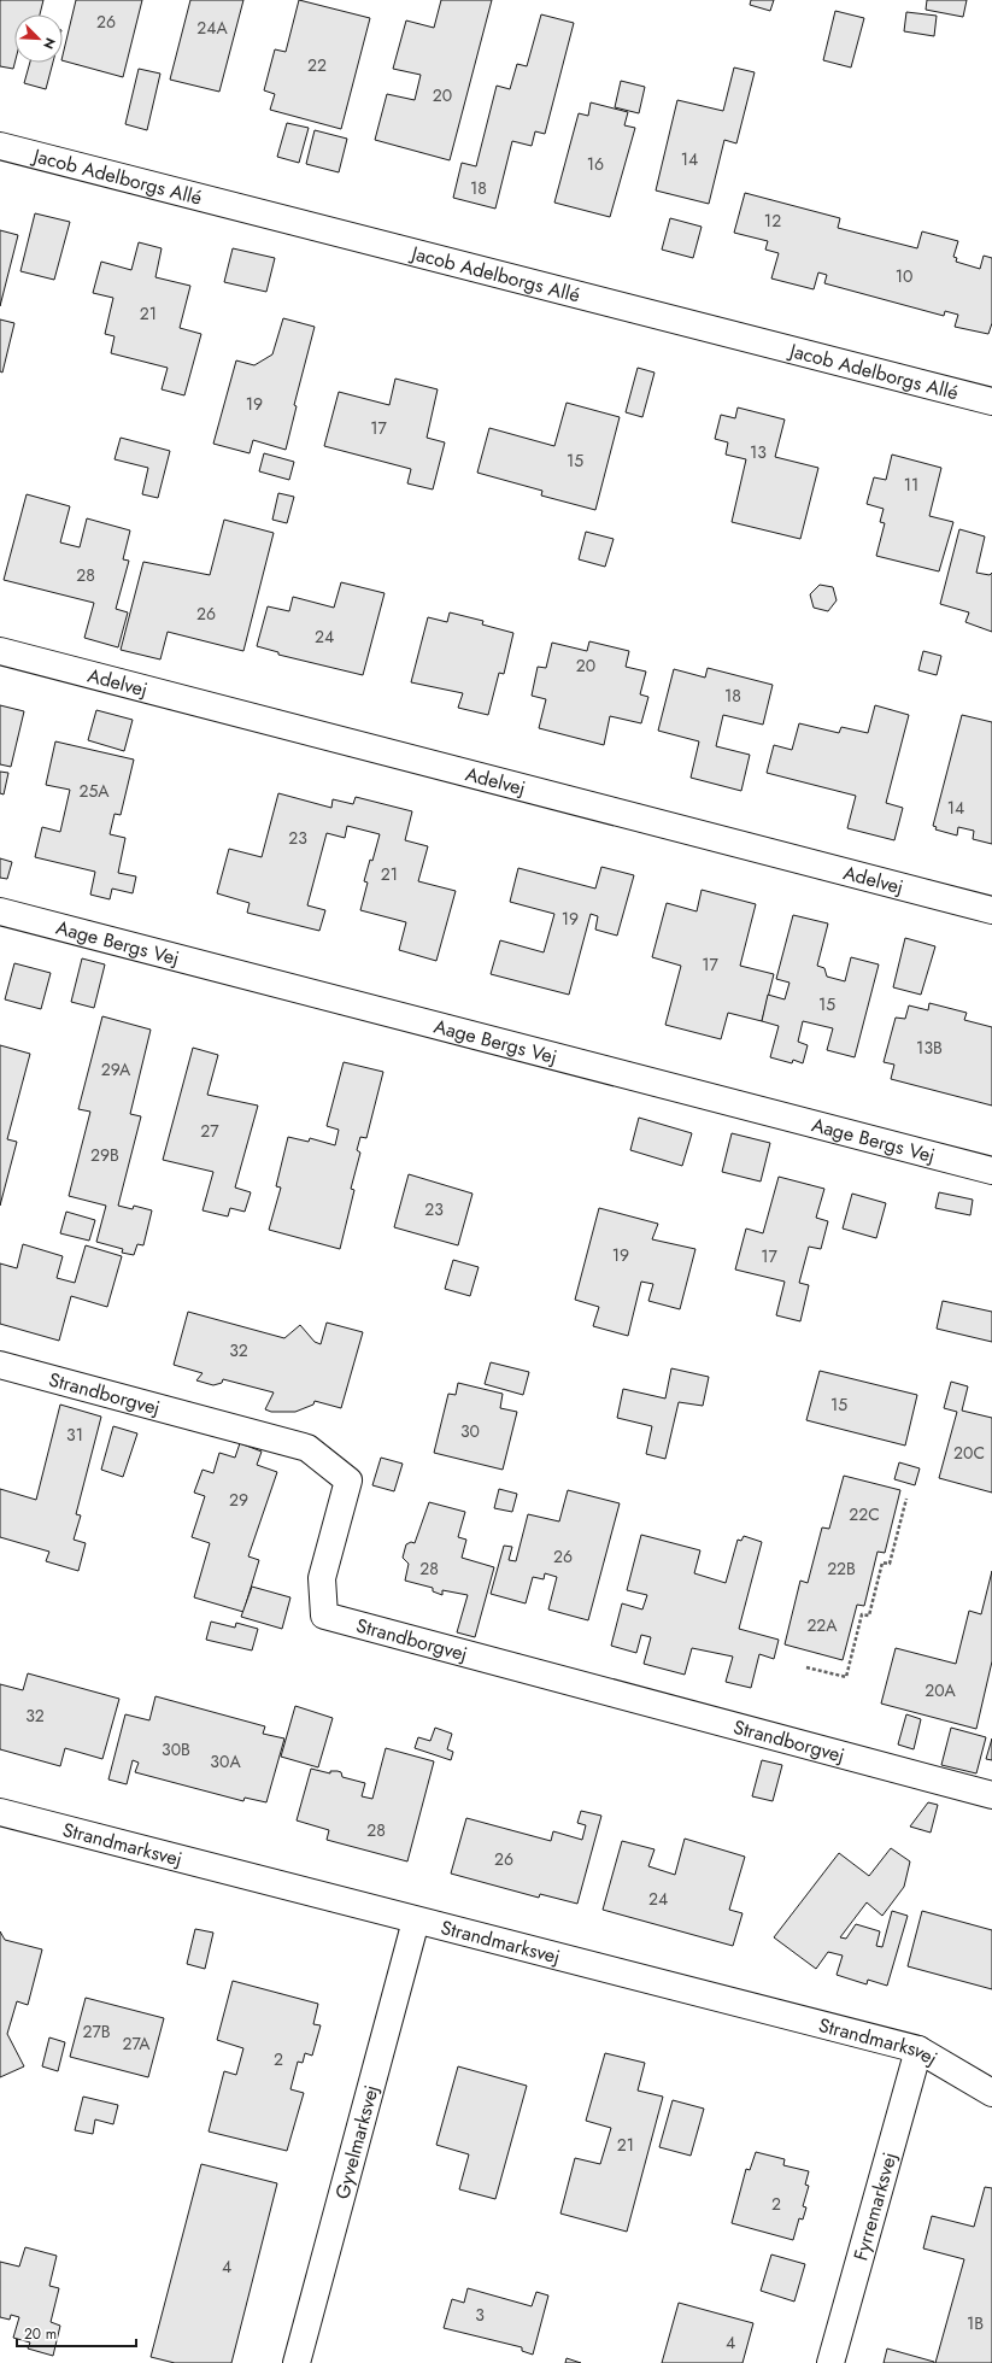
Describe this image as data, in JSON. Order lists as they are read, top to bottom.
{
  "streets": {
    "street": [
      "Jacob Adelborgs Allé",
      "Adelvej",
      "Aage Bergs Vej",
      "Strandborgvej",
      "Strandmarksvej",
      "Gyvelmarksvej",
      "Fyrremarksvej"
    ]
  },
  "crossings": [
    ["Strandmarksvej", "Gyvelmarksvej"],
    ["Strandmarksvej", "Fyrremarksvej"]
  ],
  "house_numbers": [
    "26",
    "24A",
    "22",
    "20",
    "14",
    "16",
    "18",
    "12",
    "10",
    "21",
    "19",
    "17",
    "13",
    "15",
    "11",
    "28",
    "26",
    "24",
    "20",
    "18",
    "25A",
    "14",
    "23",
    "21",
    "19",
    "17",
    "15",
    "13B",
    "29A",
    "27",
    "29B",
    "23",
    "19",
    "17",
    "32",
    "15",
    "30",
    "31",
    "20C",
    "29",
    "22C",
    "26",
    "28",
    "22B",
    "22A",
    "20A",
    "32",
    "30B",
    "30A",
    "28",
    "26",
    "24",
    "27B",
    "27A",
    "2",
    "21",
    "2",
    "4",
    "3",
    "1B",
    "4"
  ],
  "scale_bar": "20 m",
  "north": "bottom right"
}
